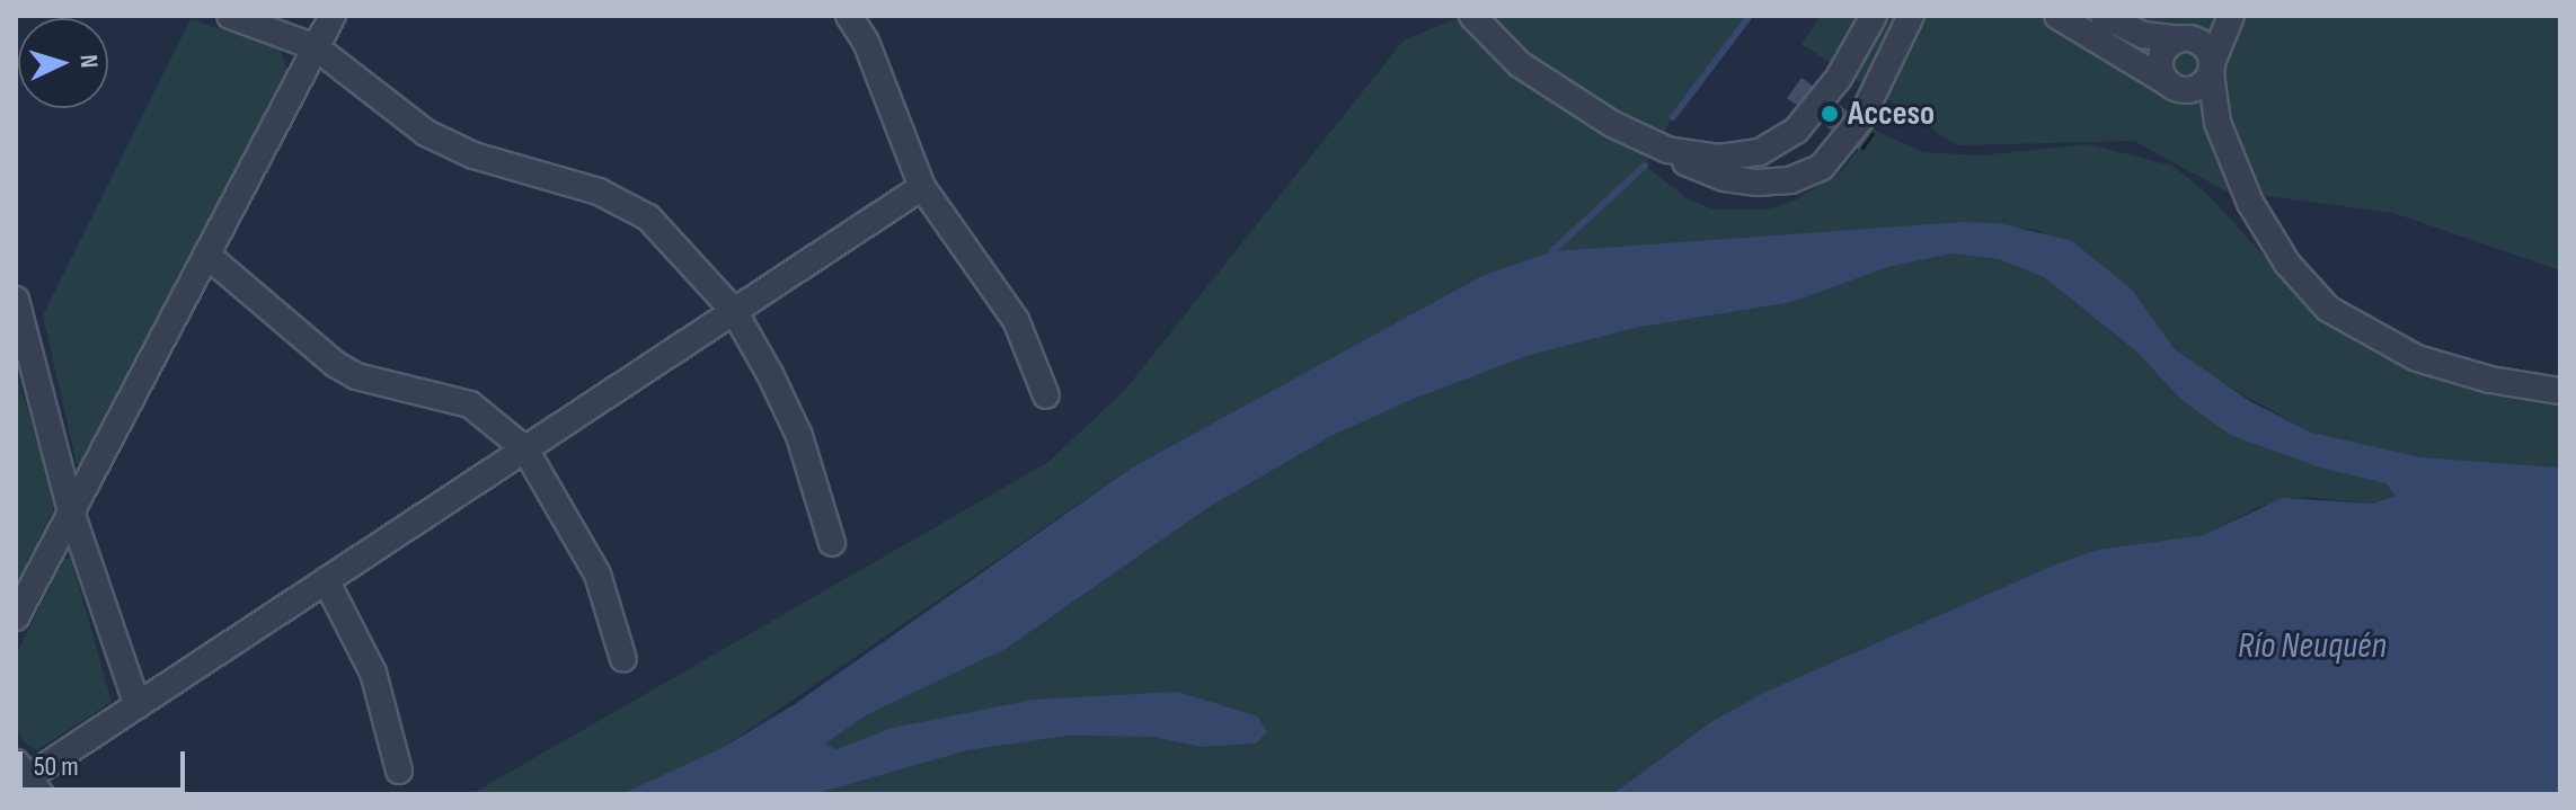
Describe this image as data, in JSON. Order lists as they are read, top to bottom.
{
  "water": ["Río Neuquén"],
  "places": ["Acceso"],
  "scale_bar": "50 m",
  "north": "right"
}
